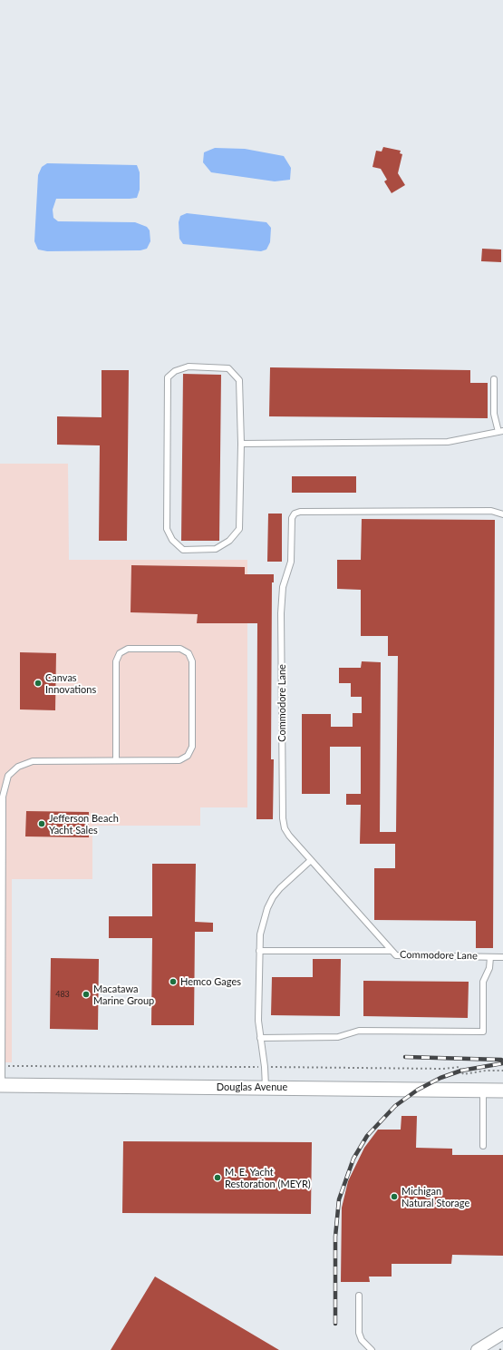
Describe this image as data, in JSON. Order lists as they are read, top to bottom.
{
  "streets": {
    "street": ["Douglas Avenue"],
    "lane": ["Commodore Lane"]
  },
  "places": [
    "Canvas Innovations",
    "Jefferson Beach Yacht Sales",
    "Hemco Gages",
    "Macatawa Marine Group",
    "M. E. Yacht Restoration (MEYR)",
    "Michigan Natural Storage"
  ],
  "house_numbers": ["483"]
}
